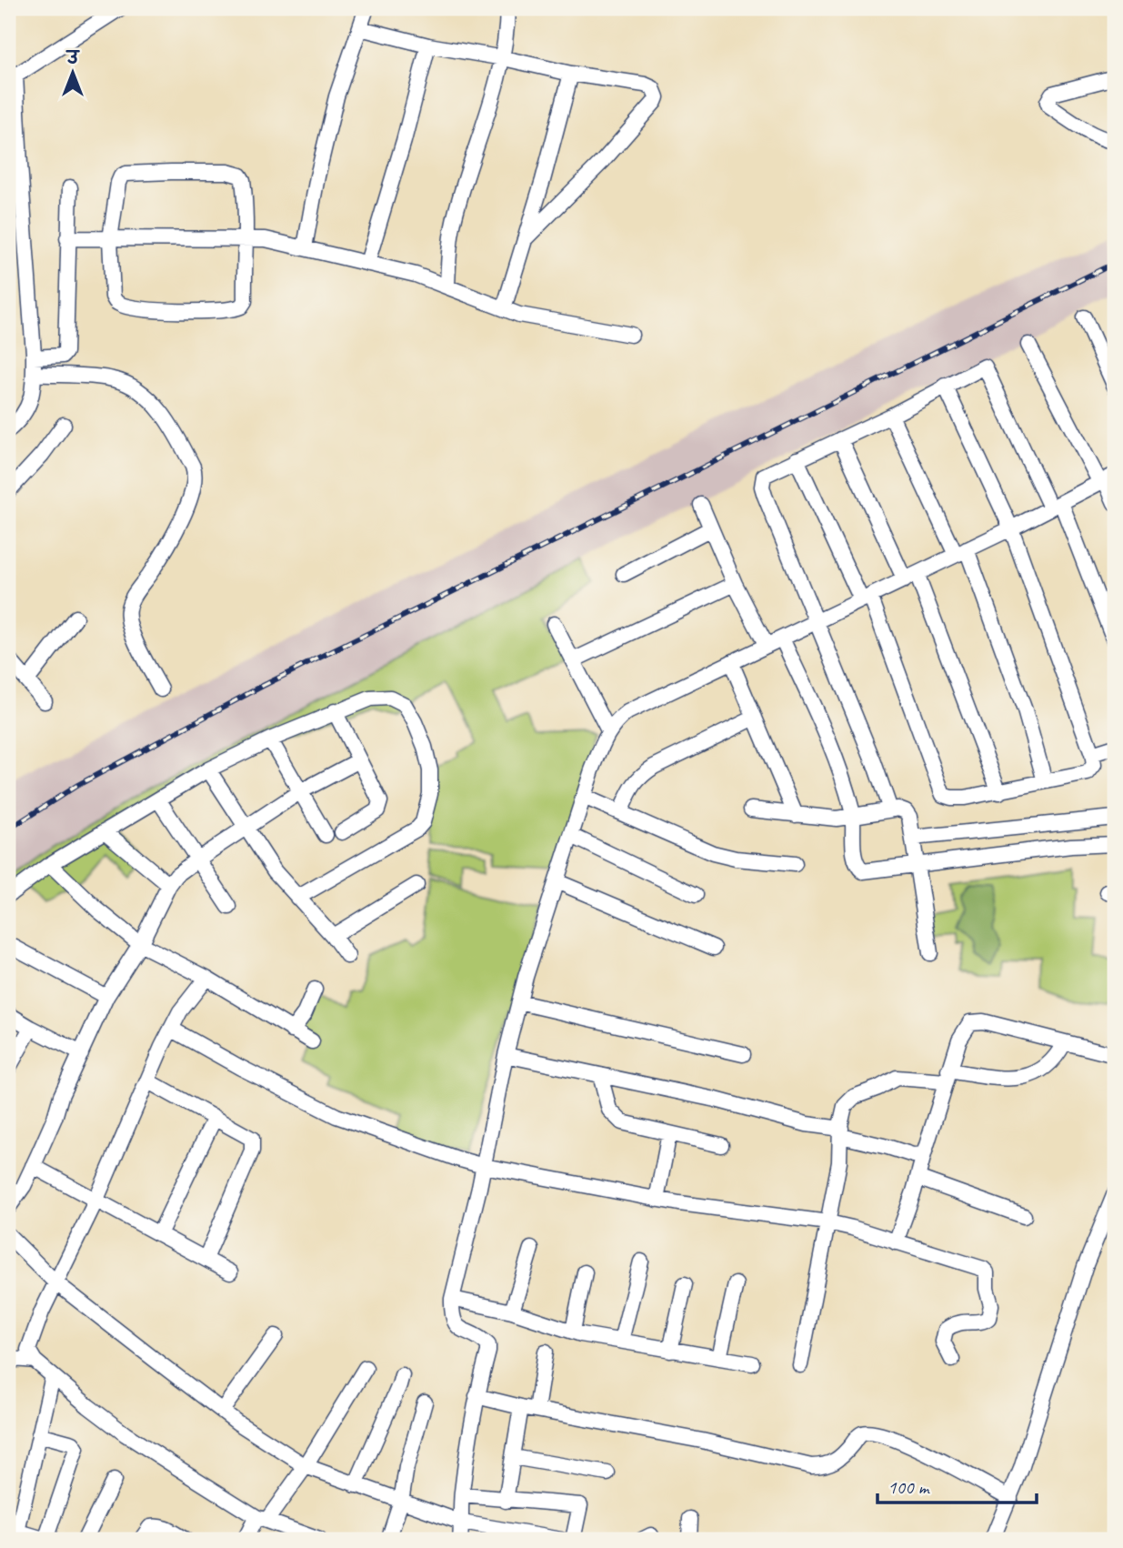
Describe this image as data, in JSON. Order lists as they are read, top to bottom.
{
  "scale_bar": "100 m",
  "north": "top"
}
